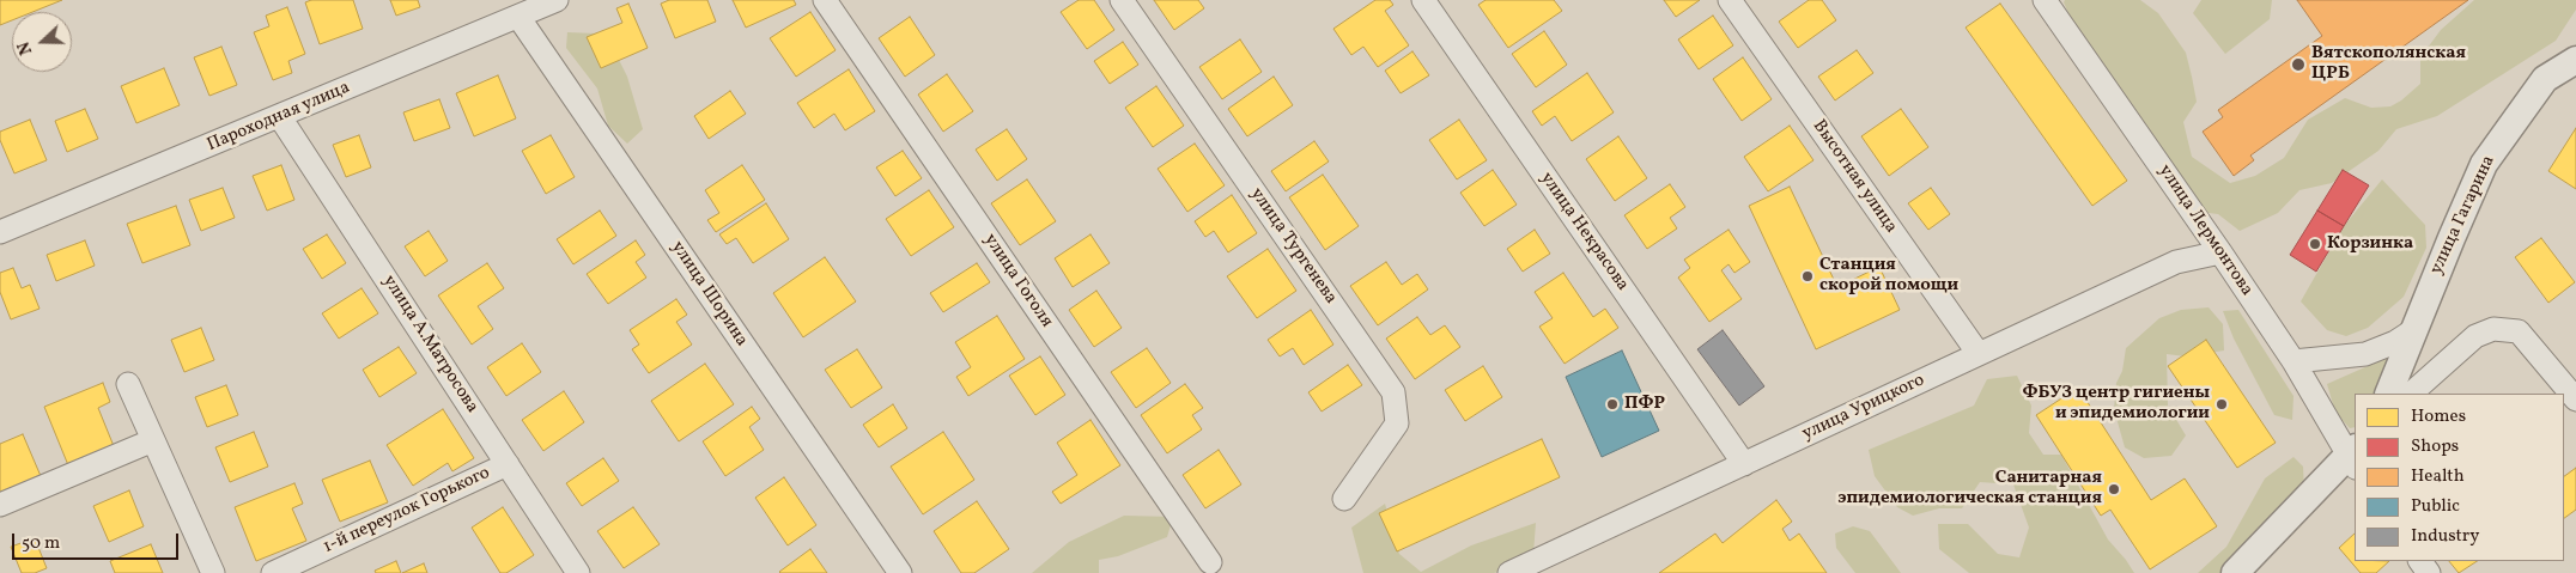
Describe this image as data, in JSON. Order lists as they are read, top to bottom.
{
  "streets": {
    "street": [
      "Пароходная улица",
      "Высотная улица",
      "улица Гагарина",
      "улица Лермонтова",
      "улица Некрасова",
      "улица Тургенева",
      "улица Гоголя",
      "улица Шорина",
      "улица А.Матросова",
      "улица Урицкого",
      "1-й переулок Горького"
    ]
  },
  "crossings": [
    ["Пароходная улица", "улица Шорина"],
    ["Пароходная улица", "улица А.Матросова"],
    ["Высотная улица", "улица Урицкого"],
    ["улица Лермонтова", "улица Урицкого"],
    ["улица Некрасова", "улица Урицкого"],
    ["улица А.Матросова", "1-й переулок Горького"]
  ],
  "places": [
    "Вятскополянская ЦРБ",
    "Корзинка",
    "Станция скорой помощи",
    "ПФР",
    "ФБУЗ центр гигиены и эпидемиологии",
    "Санитарная эпидемиологическая станция"
  ],
  "legend": [
    "Homes",
    "Shops",
    "Health",
    "Public",
    "Industry"
  ],
  "scale_bar": "50 m",
  "north": "left"
}
